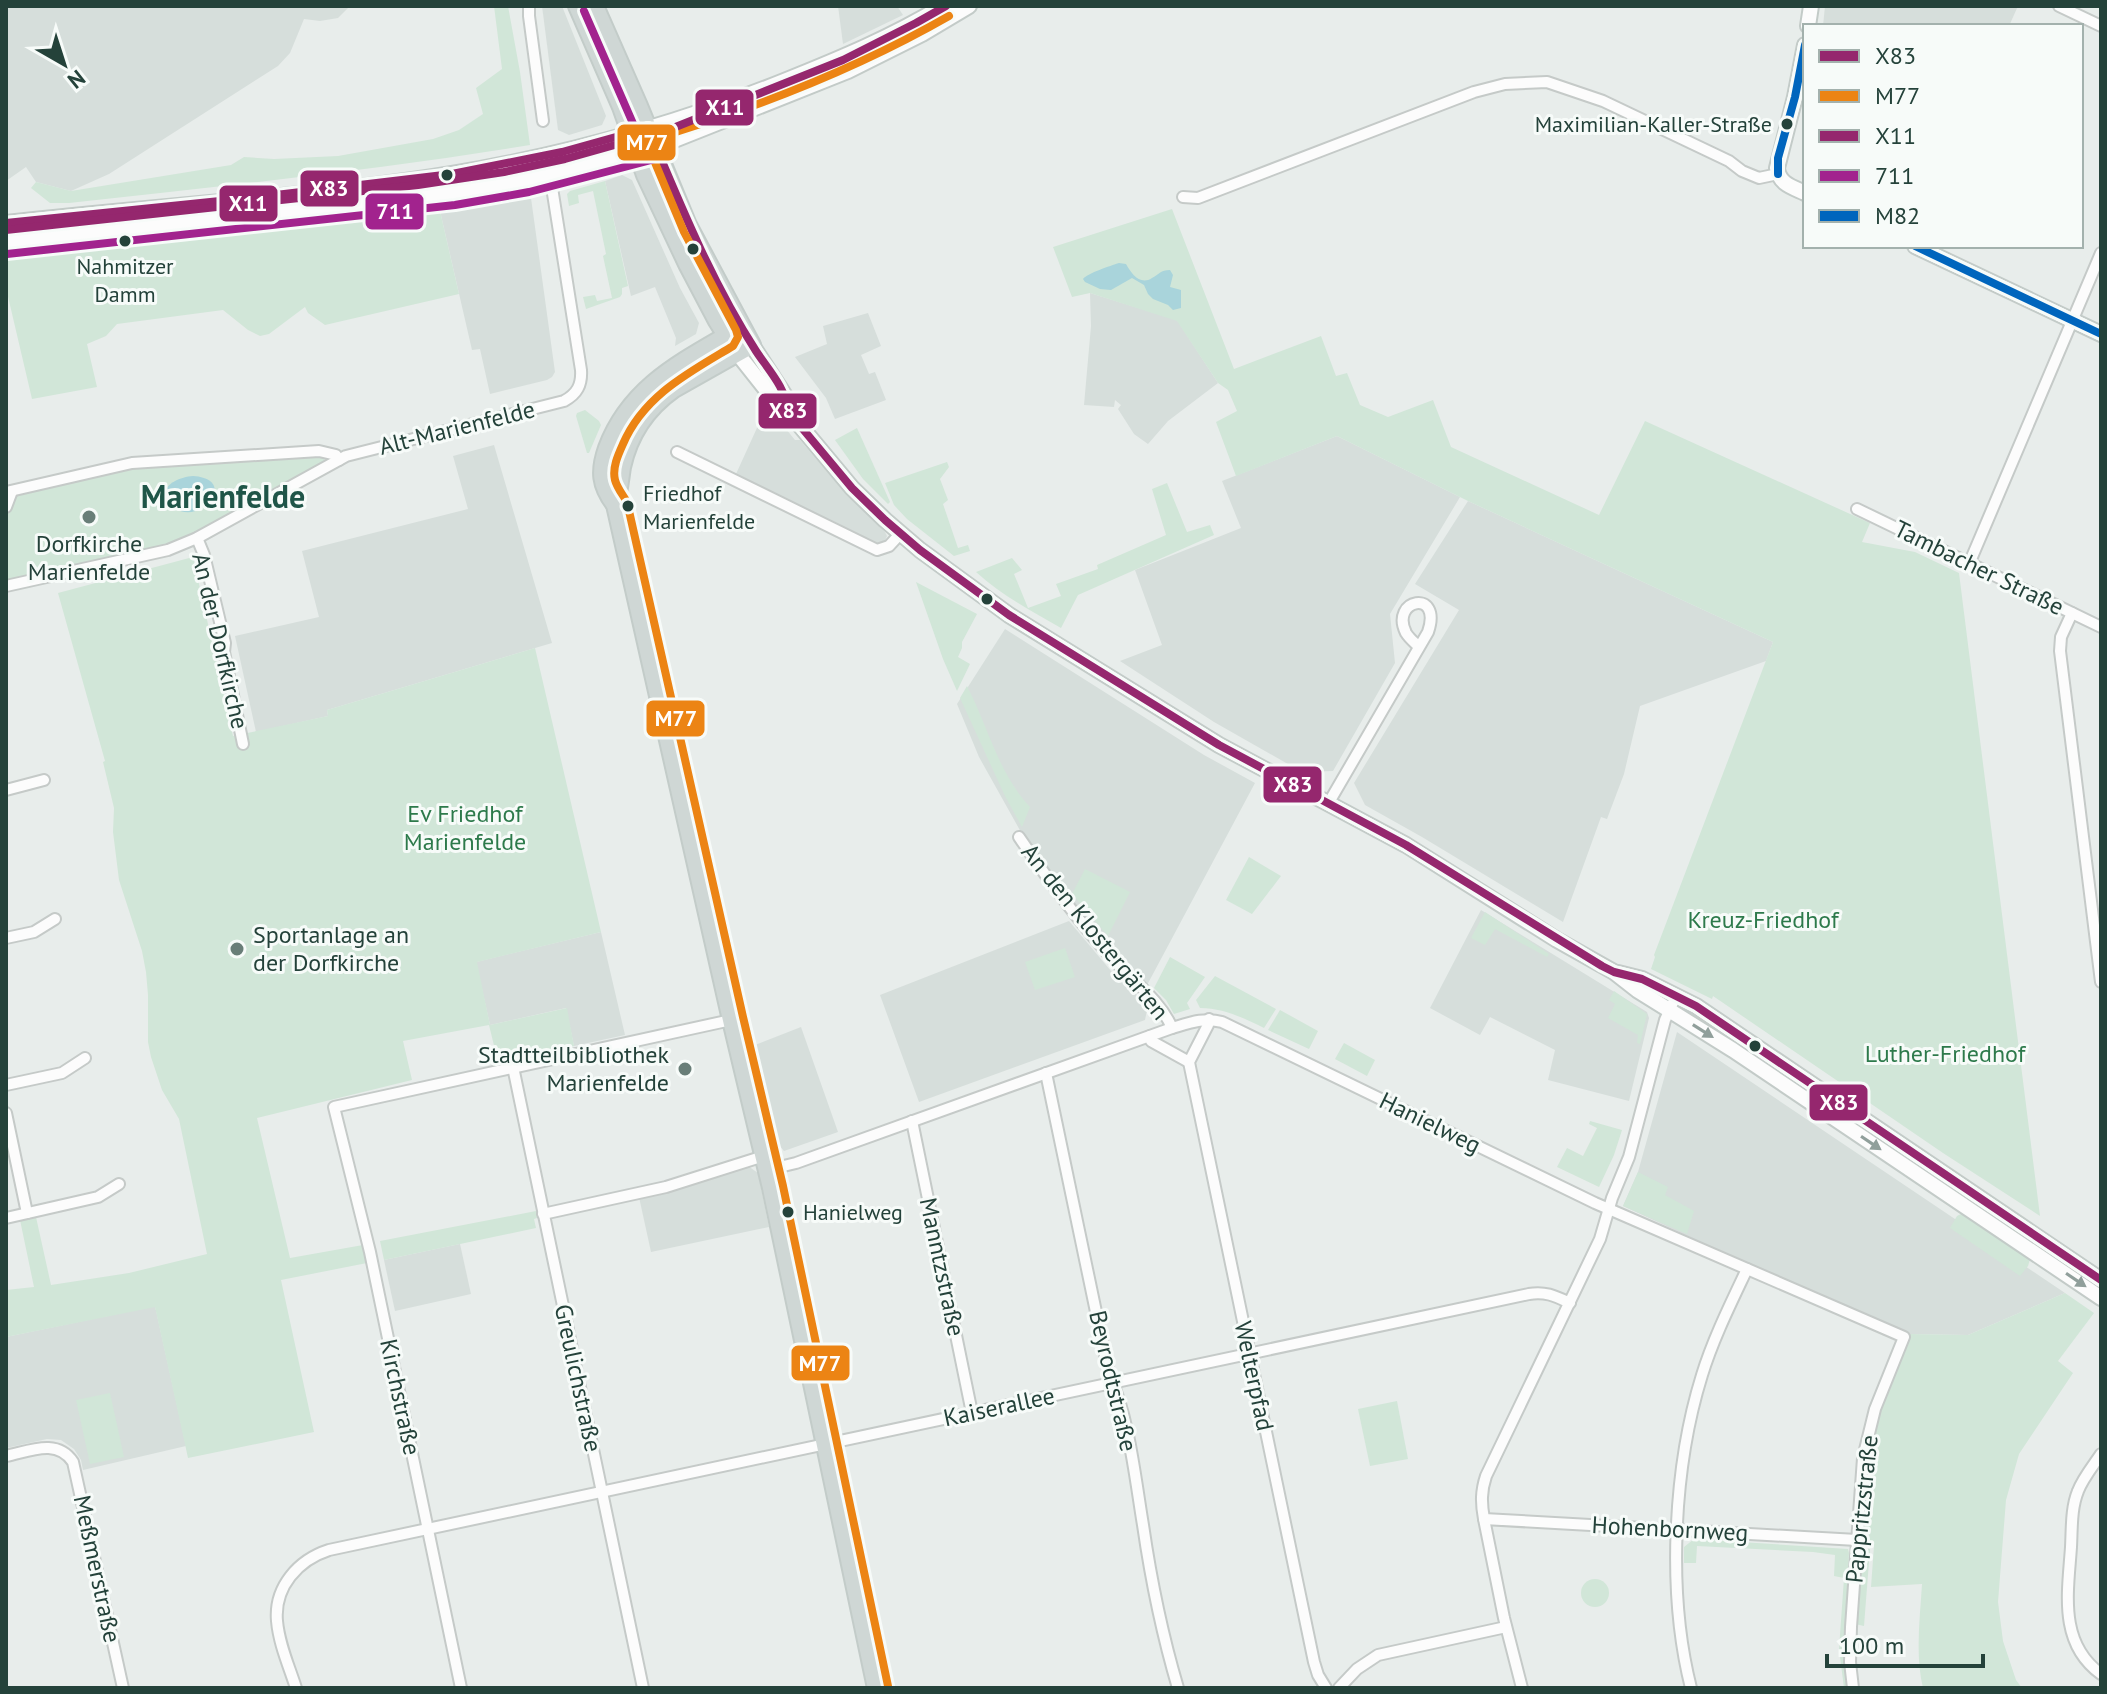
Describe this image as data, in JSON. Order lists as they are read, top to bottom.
{
  "streets": {
    "street": [
      "Alt-Marienfelde",
      "Tambacher Straße",
      "An der Dorfkirche",
      "An den Klostergärten",
      "Hanielweg",
      "Manntzstraße",
      "Welterpfad",
      "Greulichstraße",
      "Beyrodtstraße",
      "Kirchstraße",
      "Kaiserallee",
      "Pappritzstraße",
      "Hohenbornweg",
      "Meßmerstraße"
    ]
  },
  "crossings": [
    ["Alt-Marienfelde", "An der Dorfkirche"],
    ["Hanielweg", "Pappritzstraße"],
    ["Manntzstraße", "Kaiserallee"],
    ["Welterpfad", "Kaiserallee"],
    ["Greulichstraße", "Kirchstraße"],
    ["Greulichstraße", "Kaiserallee"],
    ["Beyrodtstraße", "Kaiserallee"],
    ["Kirchstraße", "Kaiserallee"],
    ["Pappritzstraße", "Hohenbornweg"]
  ],
  "districts": ["Marienfelde"],
  "parks": ["Ev Friedhof Marienfelde", "Kreuz-Friedhof", "Luther-Friedhof"],
  "places": [
    "Maximilian-Kaller-Straße",
    "Nahmitzer Damm",
    "Friedhof Marienfelde",
    "Dorfkirche Marienfelde",
    "Sportanlage an der Dorfkirche",
    "Stadtteilbibliothek Marienfelde",
    "Hanielweg"
  ],
  "lines": [
    "transit line X11",
    "transit line 711",
    "transit line M77",
    "transit line M82",
    "transit line X83"
  ],
  "legend": [
    "X83",
    "M77",
    "X11",
    "711",
    "M82"
  ],
  "scale_bar": "100 m",
  "north": "bottom right"
}
